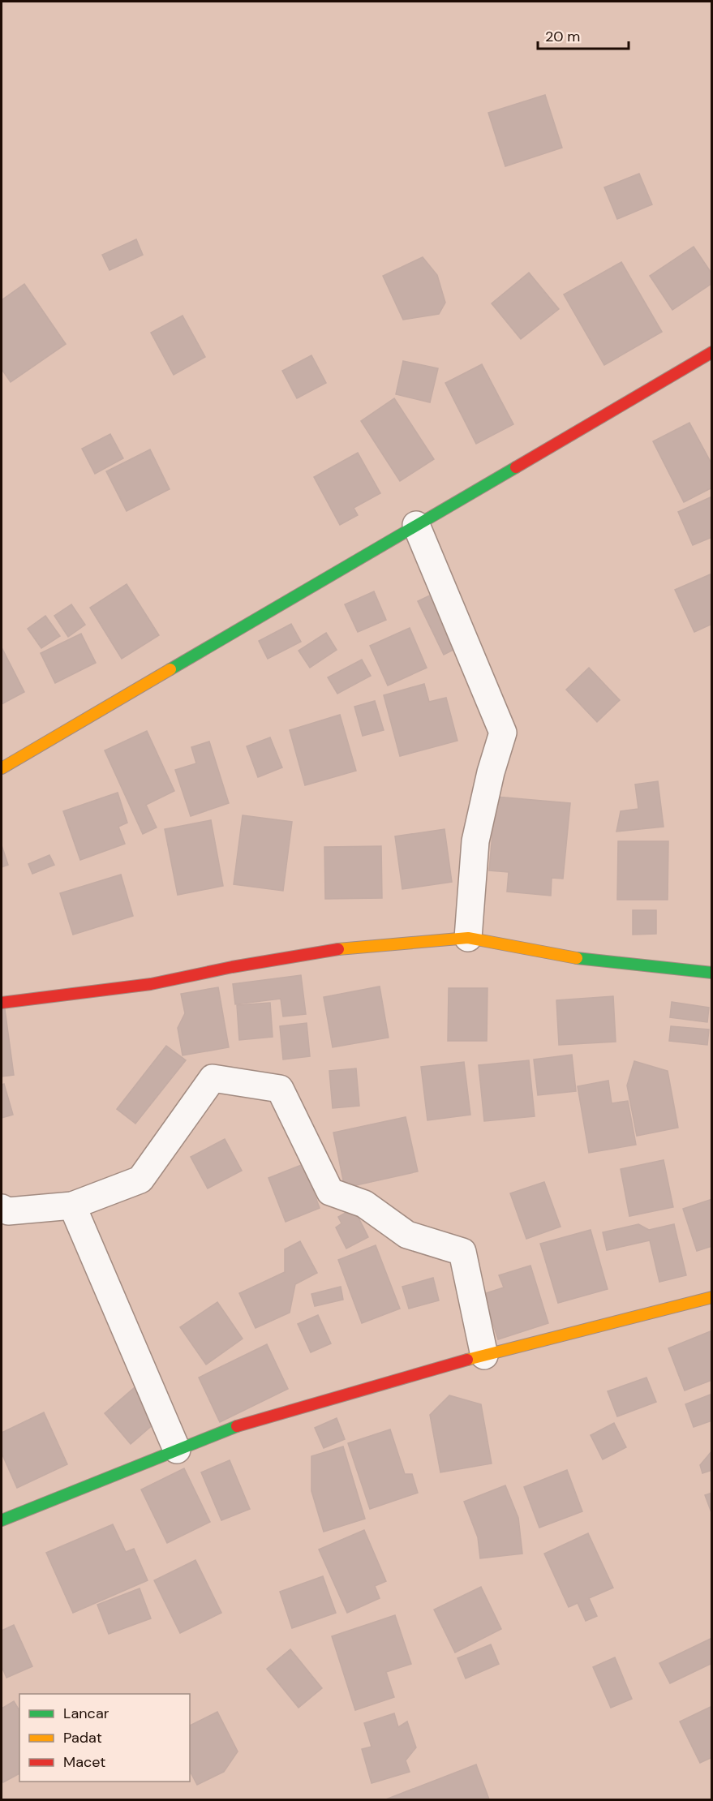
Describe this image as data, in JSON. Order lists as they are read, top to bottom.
{
  "legend": ["Lancar", "Padat", "Macet"],
  "scale_bar": "20 m"
}
